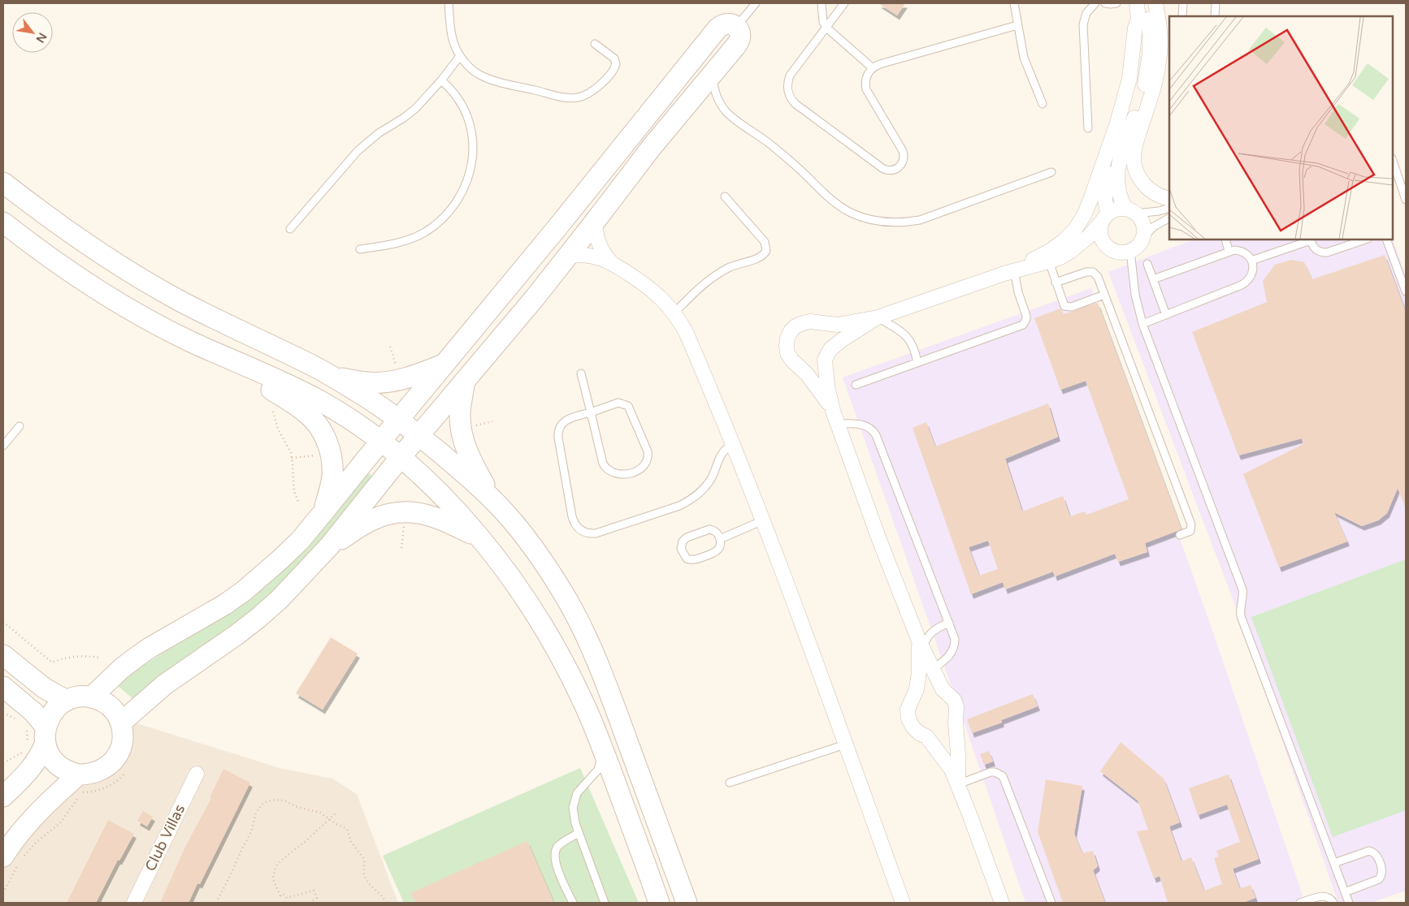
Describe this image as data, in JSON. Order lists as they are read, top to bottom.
{
  "streets": {
    "street": ["Club Villas"]
  },
  "north": "bottom right"
}
